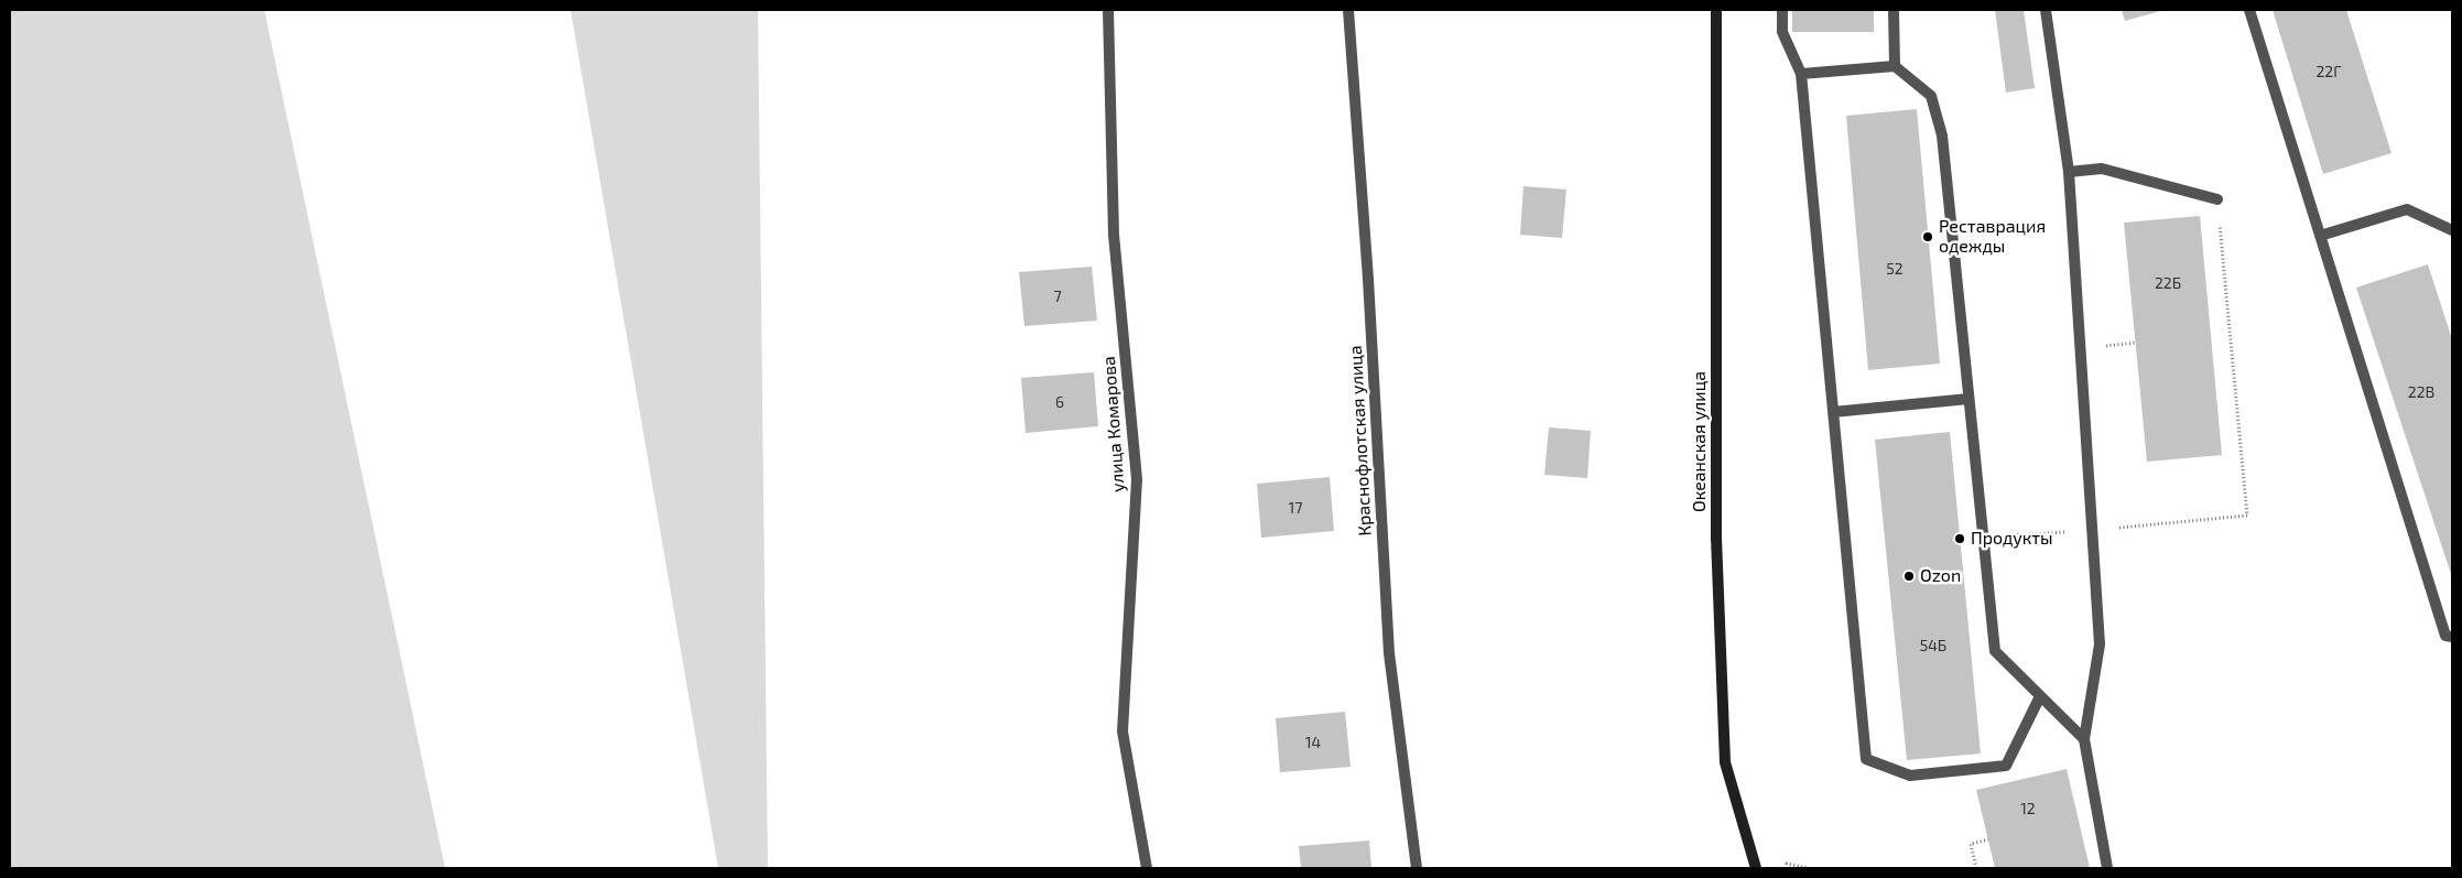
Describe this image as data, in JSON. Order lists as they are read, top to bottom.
{
  "streets": {
    "main road": ["Океанская улица"],
    "street": ["улица Комарова", "Краснофлотская улица"]
  },
  "places": ["Реставрация одежды", "Продукты", "Ozon"],
  "house_numbers": [
    "22Г",
    "52",
    "22Б",
    "7",
    "22В",
    "6",
    "17",
    "54Б",
    "14",
    "12"
  ]
}
